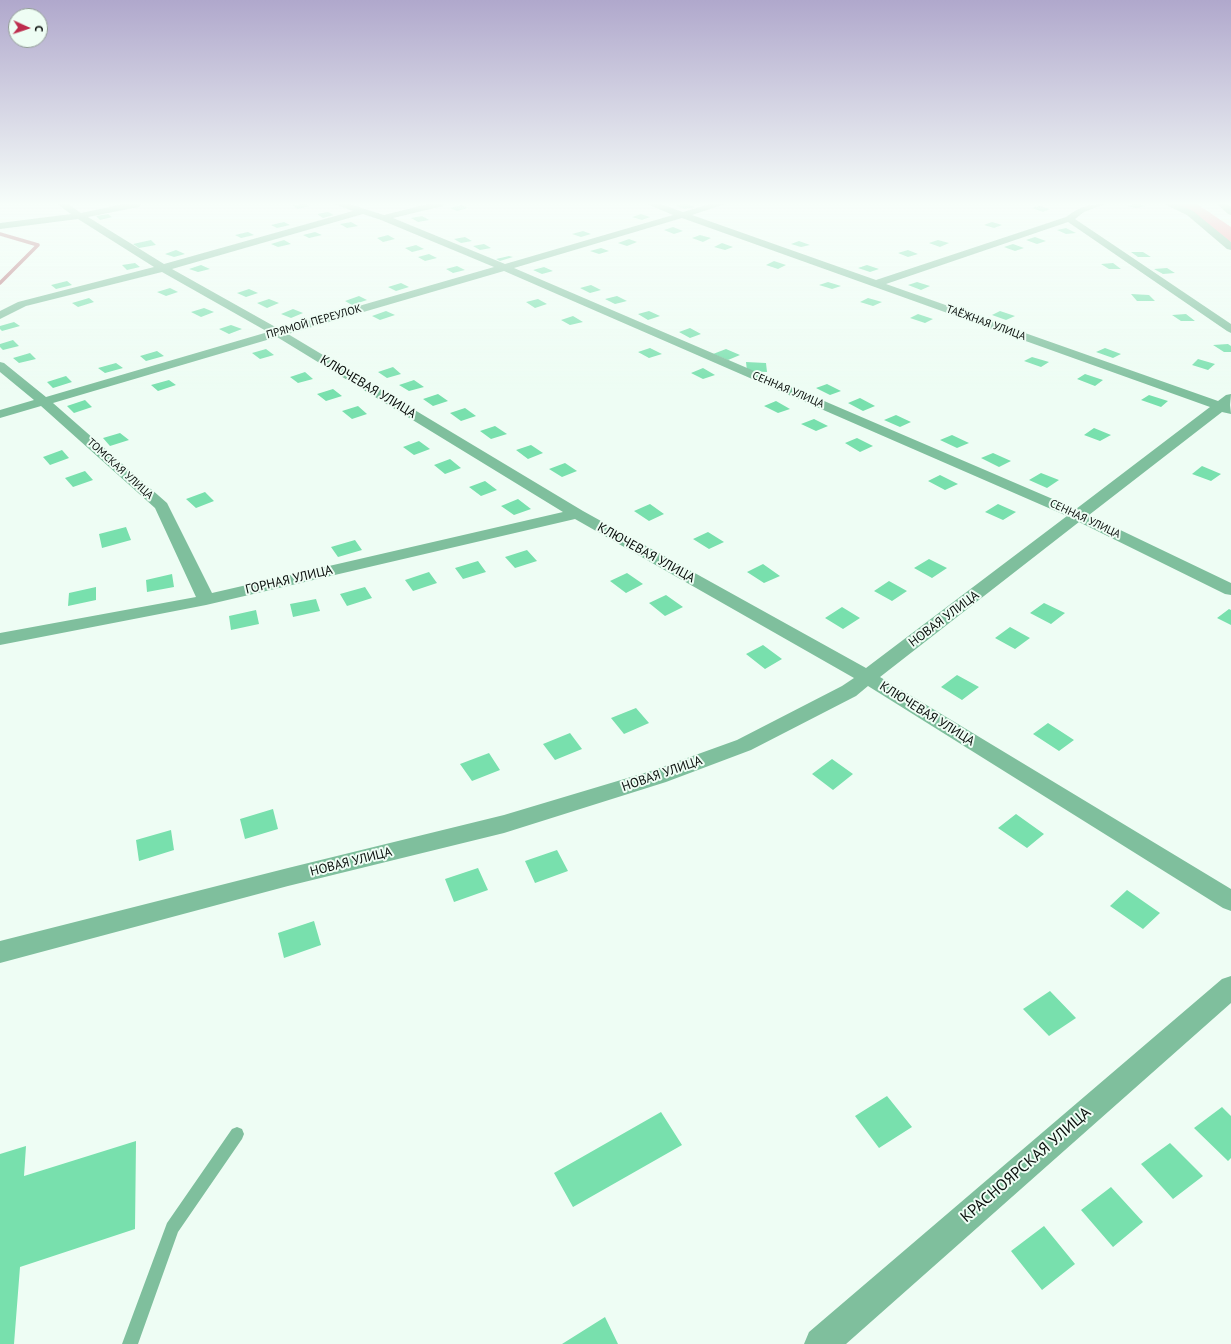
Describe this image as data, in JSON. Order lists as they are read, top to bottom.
{
  "streets": {
    "street": [
      "ПРЯМОЙ ПЕРЕУЛОК",
      "ТАЁЖНАЯ УЛИЦА",
      "КЛЮЧЕВАЯ УЛИЦА",
      "СЕННАЯ УЛИЦА",
      "ТОМСКАЯ УЛИЦА",
      "ГОРНАЯ УЛИЦА",
      "НОВАЯ УЛИЦА",
      "КРАСНОЯРСКАЯ УЛИЦА"
    ]
  },
  "crossings": [
    ["ПРЯМОЙ ПЕРЕУЛОК", "КЛЮЧЕВАЯ УЛИЦА"],
    ["ПРЯМОЙ ПЕРЕУЛОК", "СЕННАЯ УЛИЦА"],
    ["ПРЯМОЙ ПЕРЕУЛОК", "ТОМСКАЯ УЛИЦА"],
    ["ТАЁЖНАЯ УЛИЦА", "НОВАЯ УЛИЦА"],
    ["КЛЮЧЕВАЯ УЛИЦА", "ГОРНАЯ УЛИЦА"],
    ["КЛЮЧЕВАЯ УЛИЦА", "НОВАЯ УЛИЦА"],
    ["СЕННАЯ УЛИЦА", "НОВАЯ УЛИЦА"],
    ["ТОМСКАЯ УЛИЦА", "ГОРНАЯ УЛИЦА"]
  ],
  "north": "right"
}
